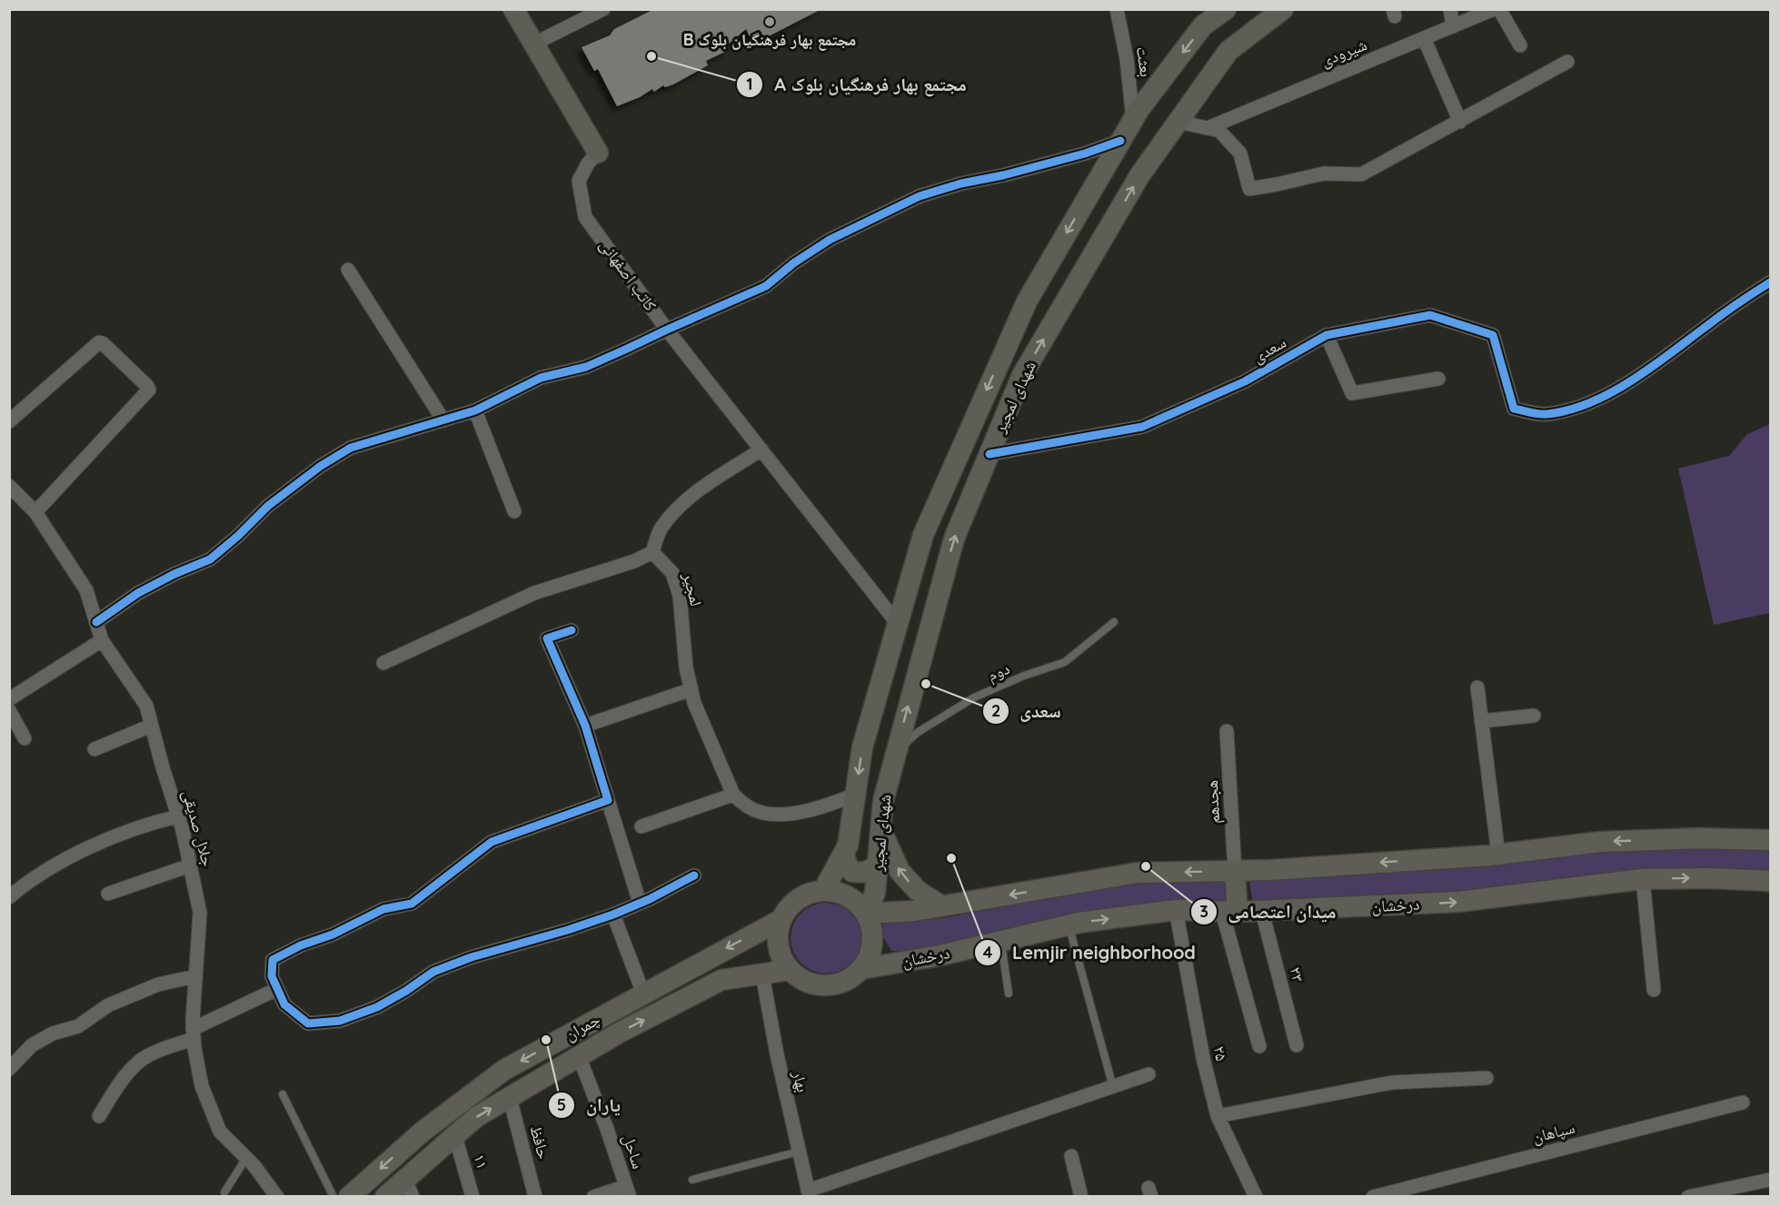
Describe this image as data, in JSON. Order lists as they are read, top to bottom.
{
  "streets": {
    "main road": [
      "کاتب اصفهانی",
      "شهدای لمجیر",
      "درخشان",
      "چمران"
    ],
    "street": [
      "شیرودی",
      "بعثت",
      "سعدی",
      "لمجیر",
      "هجدهم",
      "جلال صدیقی",
      "۲۳",
      "۲۵",
      "بهار",
      "سپاهان",
      "حافظ",
      "ساحل",
      "۱۱"
    ],
    "lane": ["دوم"]
  },
  "crossings": [
    ["بعثت", "شهدای لمجیر"],
    ["کاتب اصفهانی", "شهدای لمجیر"],
    ["سعدی", "شهدای لمجیر"],
    ["شهدای لمجیر", "دوم"],
    ["شهدای لمجیر", "درخشان"],
    ["شهدای لمجیر", "چمران"],
    ["درخشان", "۲۳"],
    ["درخشان", "چمران"],
    ["درخشان", "۲۵"],
    ["چمران", "بهار"],
    ["چمران", "حافظ"],
    ["چمران", "ساحل"],
    ["چمران", "۱۱"]
  ],
  "places": [
    "B مجتمع بهار فرهنگیان بلوک",
    "A مجتمع بهار فرهنگیان بلوک",
    "سعدی",
    "Lemjir neighborhood",
    "میدان اعتصامی",
    "یاران"
  ]
}
